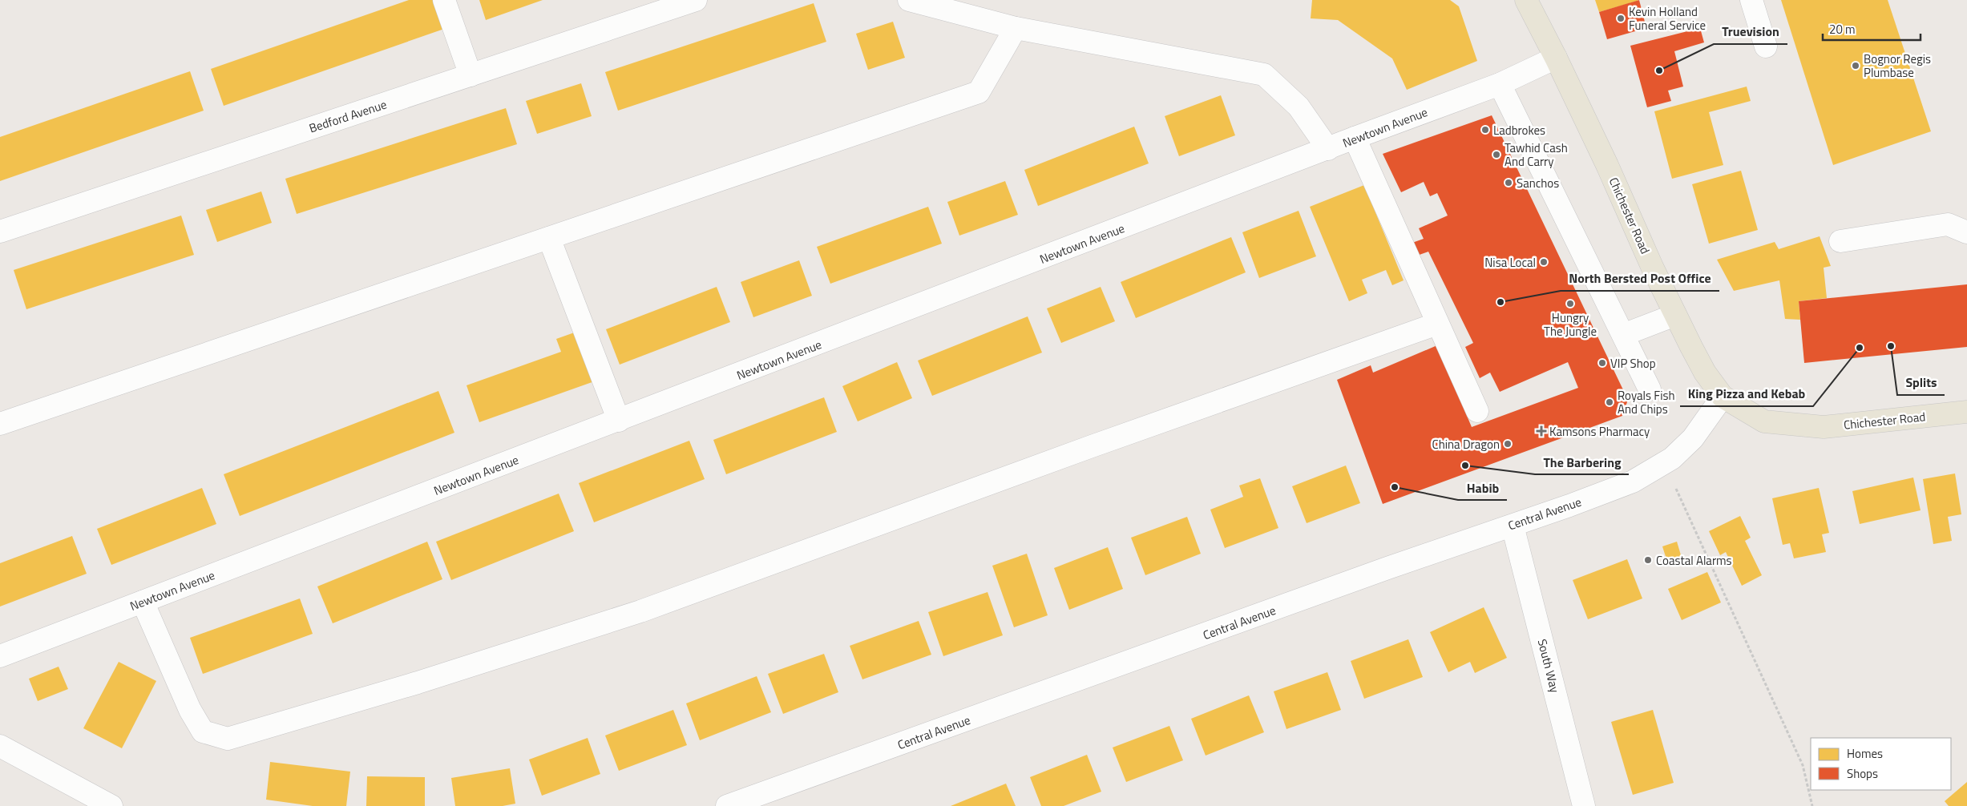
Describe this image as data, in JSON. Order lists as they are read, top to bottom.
{
  "streets": {
    "main road": ["Chichester Road"],
    "street": [
      "Bedford Avenue",
      "Newtown Avenue",
      "Central Avenue",
      "South Way"
    ]
  },
  "crossings": [
    ["Newtown Avenue", "Chichester Road"],
    ["Chichester Road", "Central Avenue"],
    ["Central Avenue", "South Way"]
  ],
  "places": {
    "other": [
      "Kevin Holland Funeral Service",
      "Bognor Regis Plumbase",
      "Truevision",
      "Ladbrokes",
      "Tawhid Cash And Carry",
      "Sanchos",
      "Nisa Local",
      "North Bersted Post Office",
      "Hungry The Jungle",
      "Splits",
      "King Pizza and Kebab",
      "VIP Shop",
      "Royals Fish And Chips",
      "China Dragon",
      "The Barbering",
      "Habib",
      "Coastal Alarms"
    ],
    "health": ["Kamsons Pharmacy"]
  },
  "legend": ["Homes", "Shops"],
  "scale_bar": "20 m"
}
